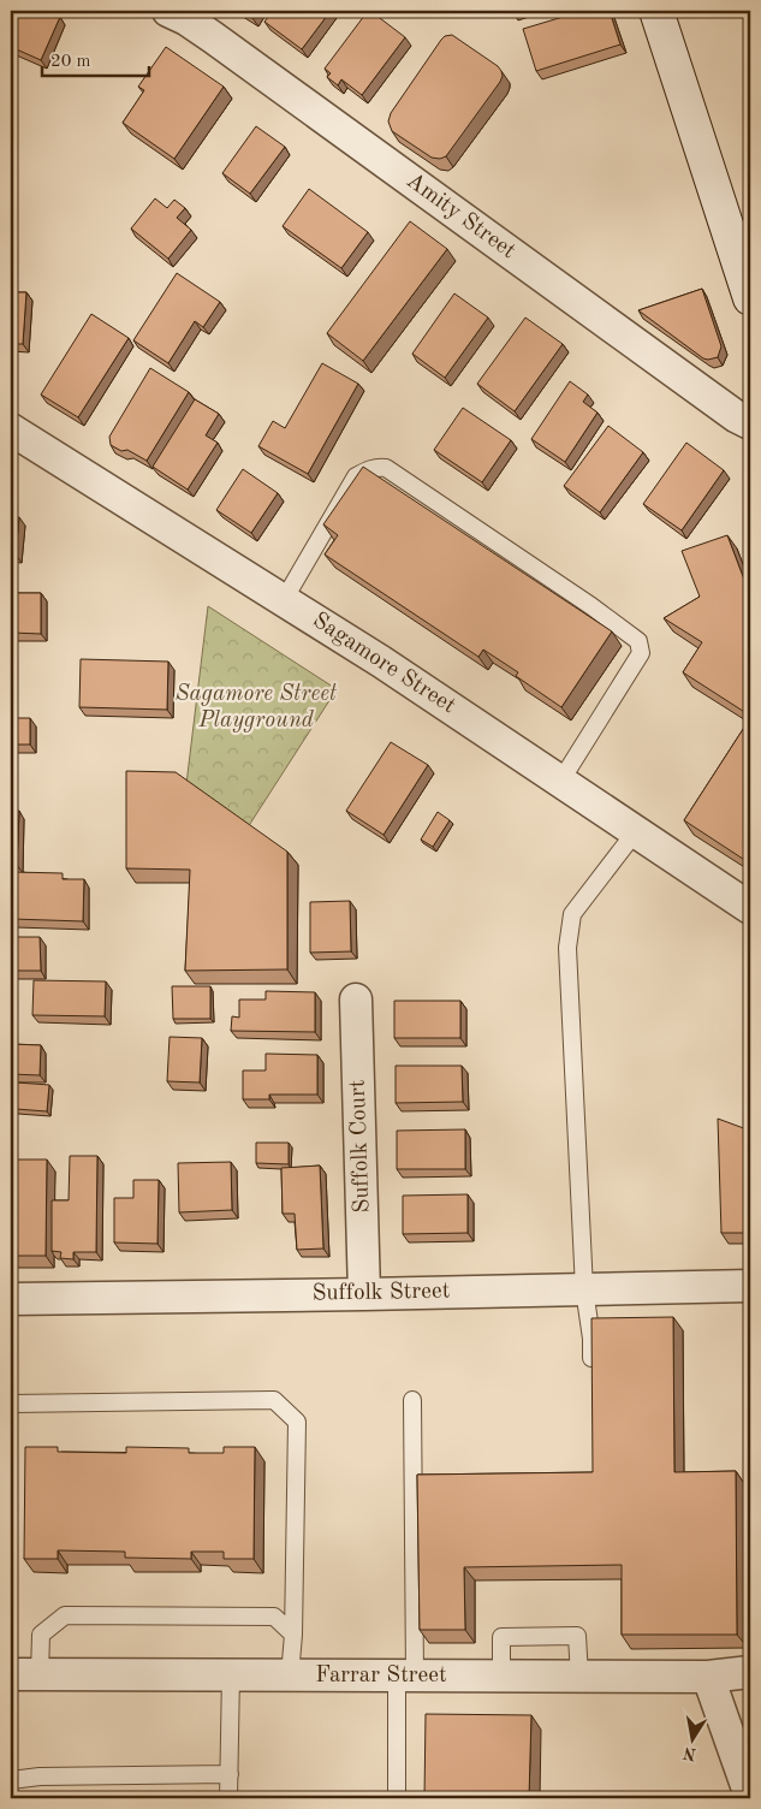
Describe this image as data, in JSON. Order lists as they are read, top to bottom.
{
  "streets": {
    "street": [
      "Amity Street",
      "Sagamore Street",
      "Suffolk Court",
      "Suffolk Street",
      "Farrar Street"
    ]
  },
  "crossings": [
    ["Suffolk Court", "Suffolk Street"]
  ],
  "parks": ["Sagamore Street Playground"],
  "scale_bar": "20 m",
  "north": "bottom"
}
